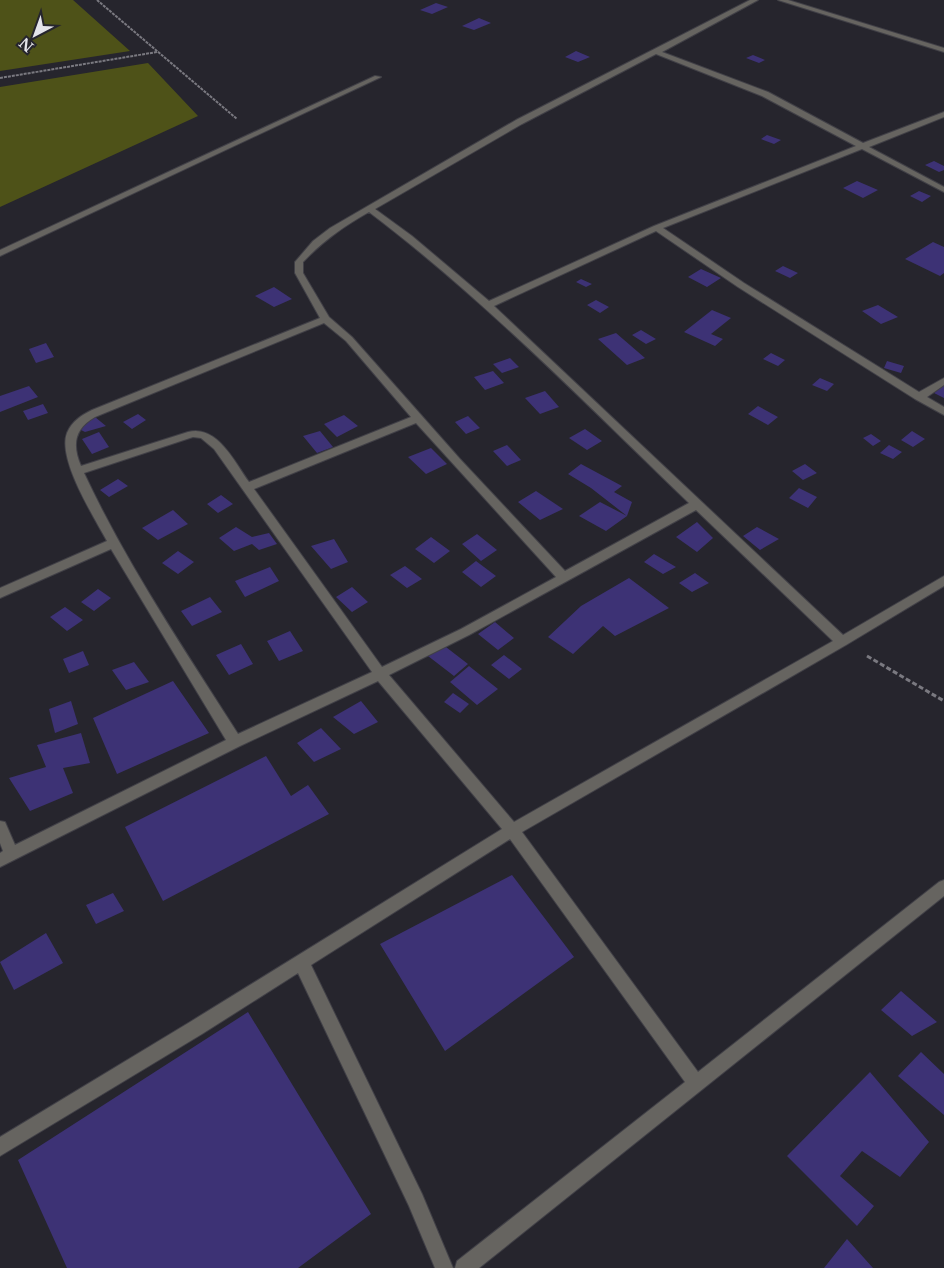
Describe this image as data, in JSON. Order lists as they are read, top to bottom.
{
  "north": "bottom left"
}
